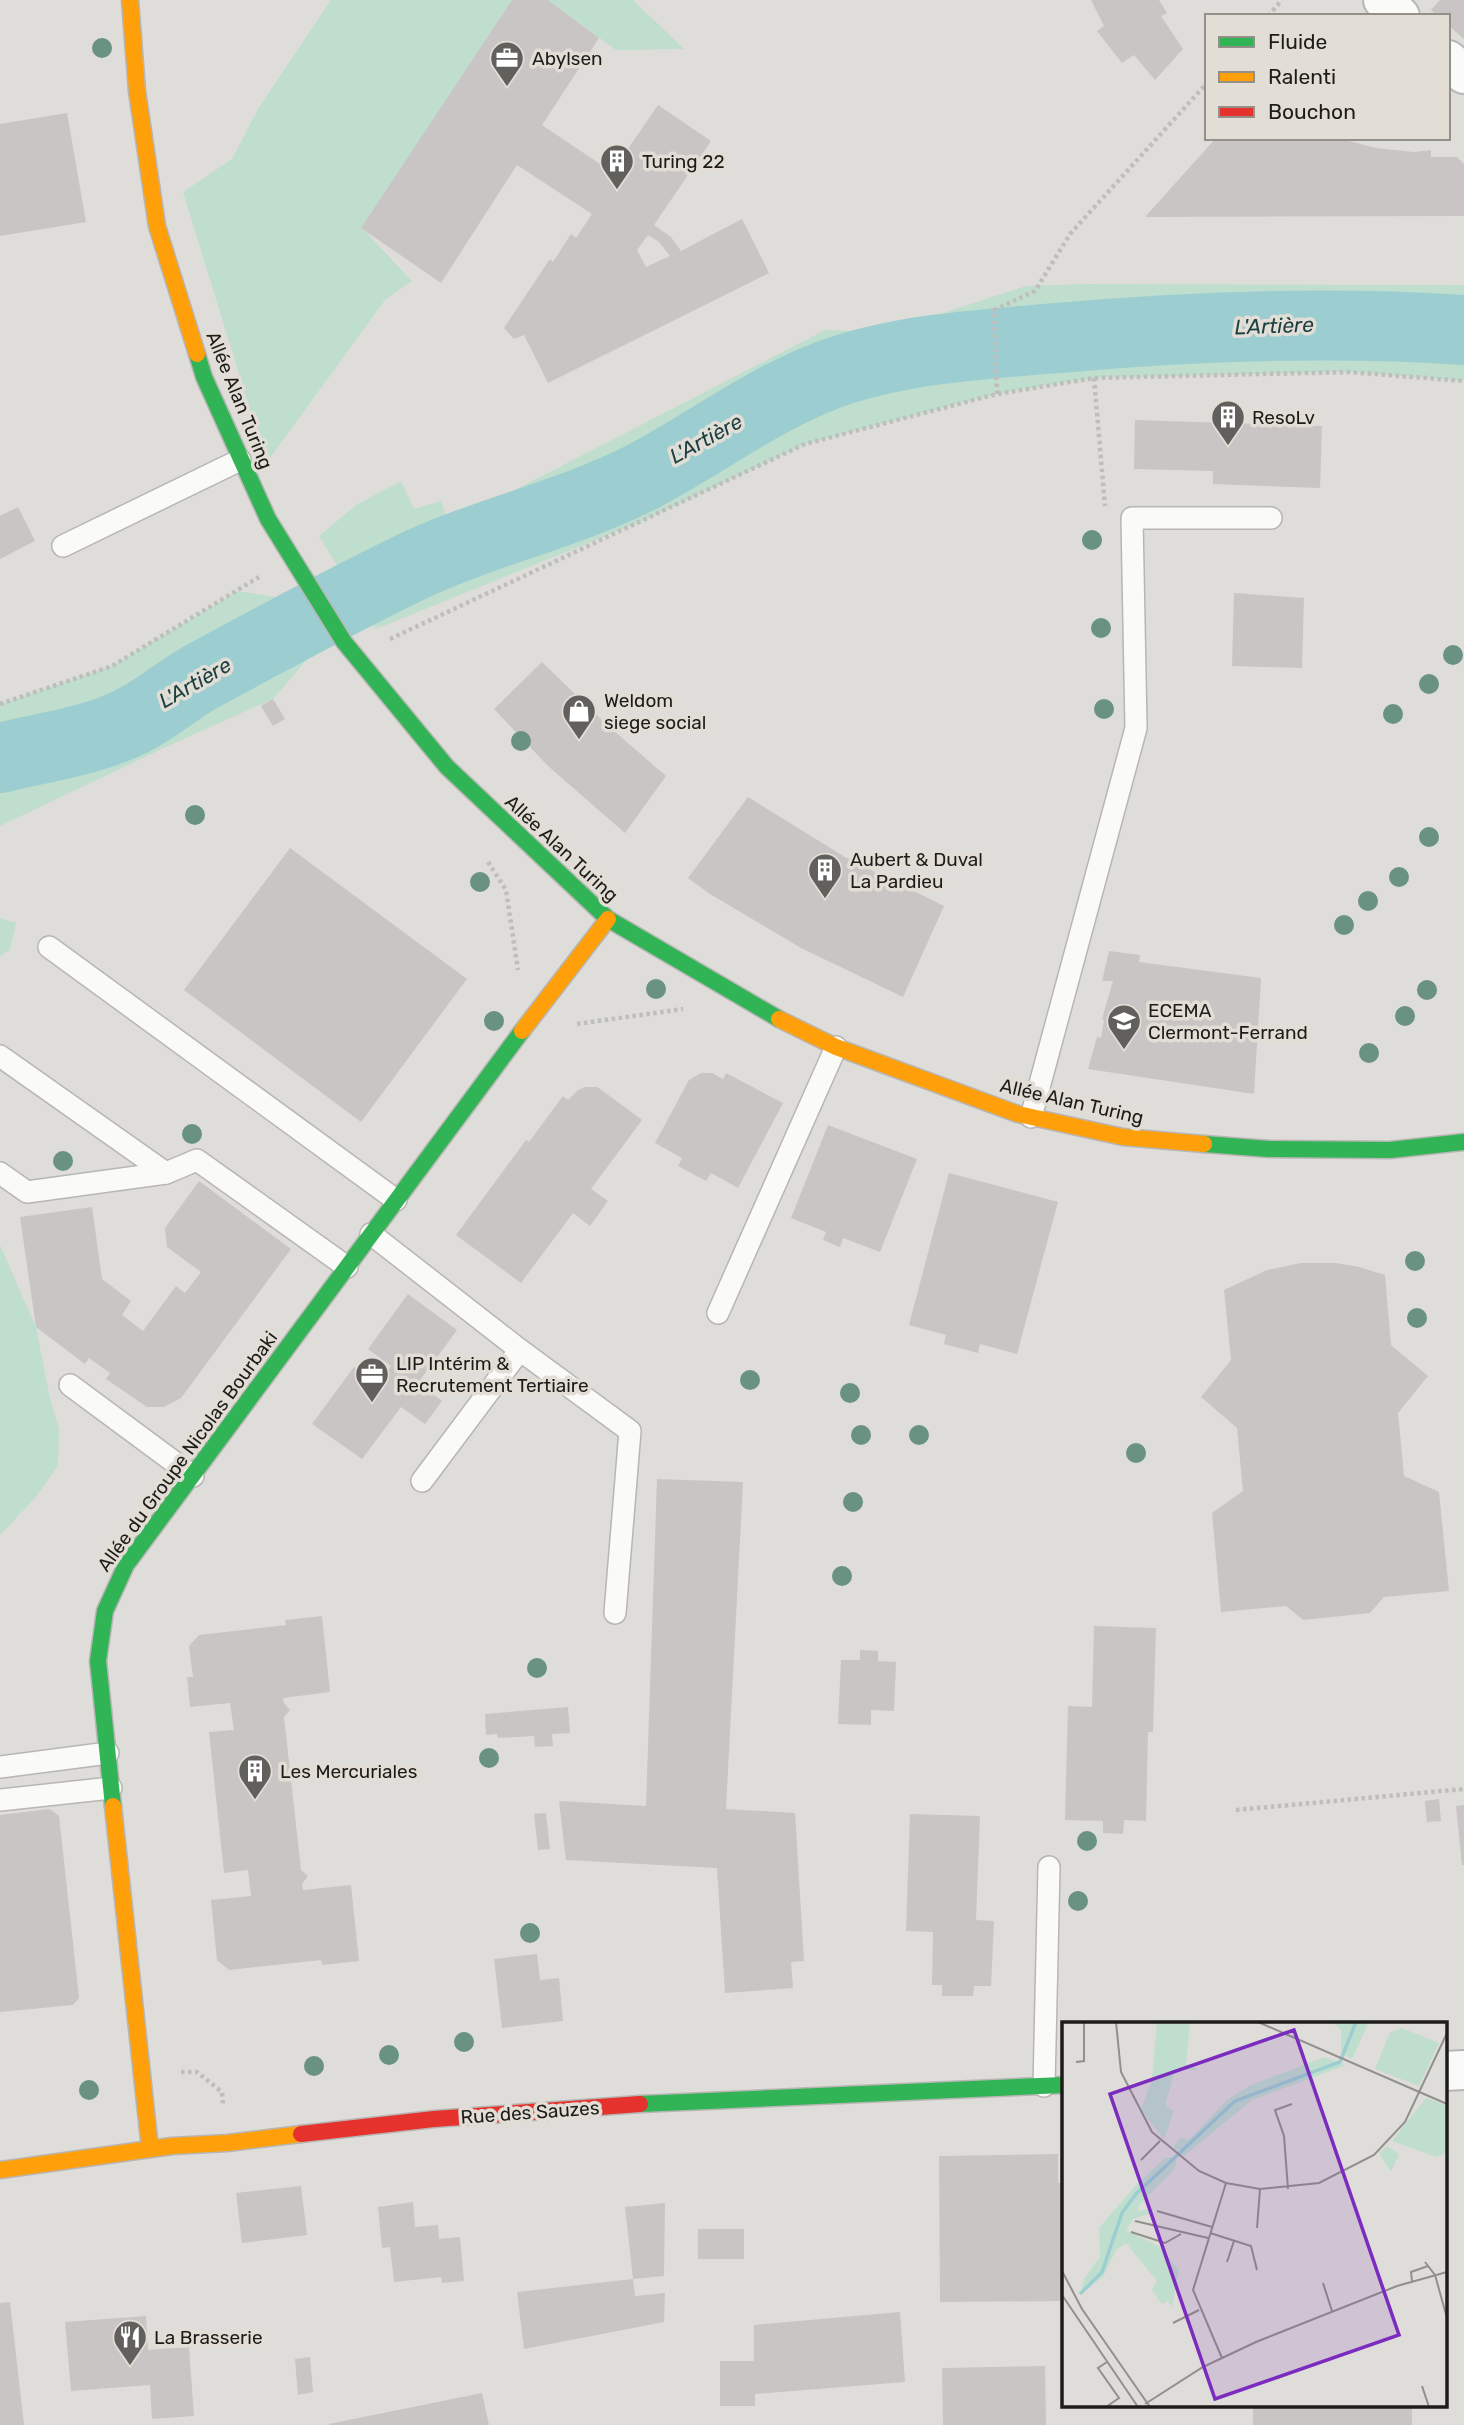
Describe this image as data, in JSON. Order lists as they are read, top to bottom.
{
  "streets": {
    "street": ["Allée Alan Turing", "Allée du Groupe Nicolas Bourbaki", "Rue des Sauzes"]
  },
  "crossings": [
    ["Allée Alan Turing", "Allée du Groupe Nicolas Bourbaki"],
    ["Allée du Groupe Nicolas Bourbaki", "Rue des Sauzes"]
  ],
  "water": ["L'Artière"],
  "places": {
    "office": ["Abylsen", "LIP Intérim & Recrutement Tertiaire"],
    "building": [
      "Turing 22",
      "ResoLv",
      "Aubert & Duval La Pardieu",
      "Les Mercuriales"
    ],
    "shop": ["Weldom siege social"],
    "school or university": ["ECEMA Clermont-Ferrand"],
    "restaurant": ["La Brasserie"]
  },
  "legend": ["Fluide", "Ralenti", "Bouchon"]
}
